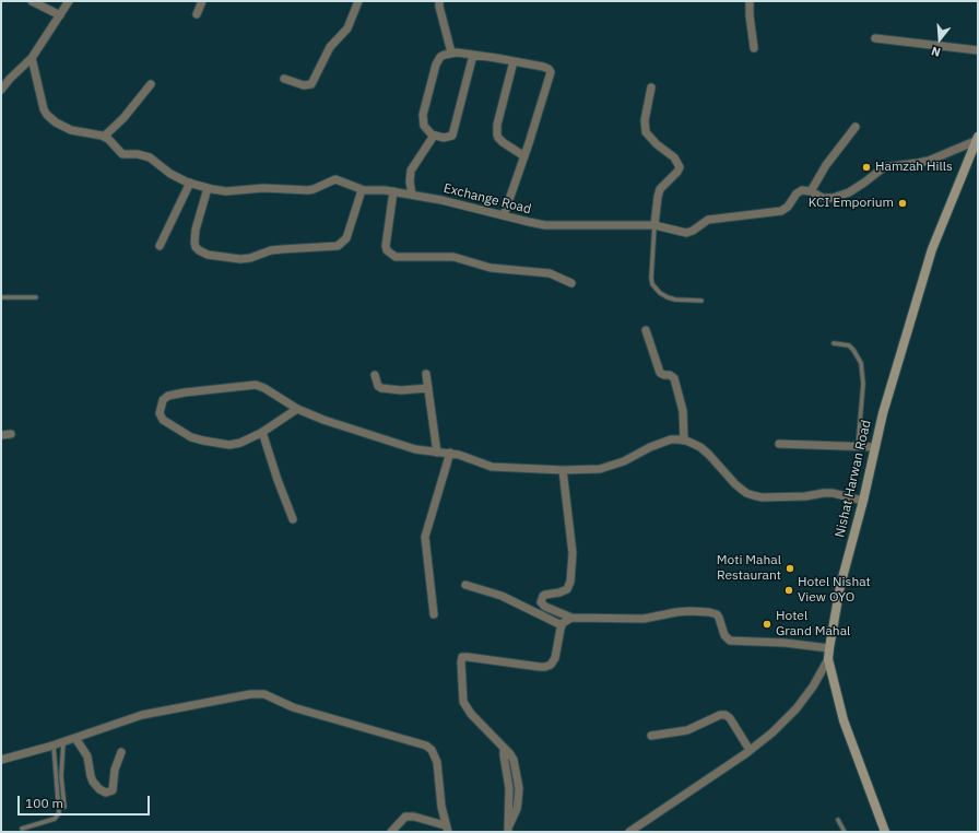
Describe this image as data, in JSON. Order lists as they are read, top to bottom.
{
  "streets": {
    "main road": ["Nishat Harwan Road"],
    "street": ["Exchange Road"]
  },
  "places": [
    "Hamzah Hills",
    "KCI Emporium",
    "Moti Mahal Restaurant",
    "Hotel Nishat View OYO",
    "Hotel Grand Mahal"
  ],
  "scale_bar": "100 m",
  "north": "bottom"
}
